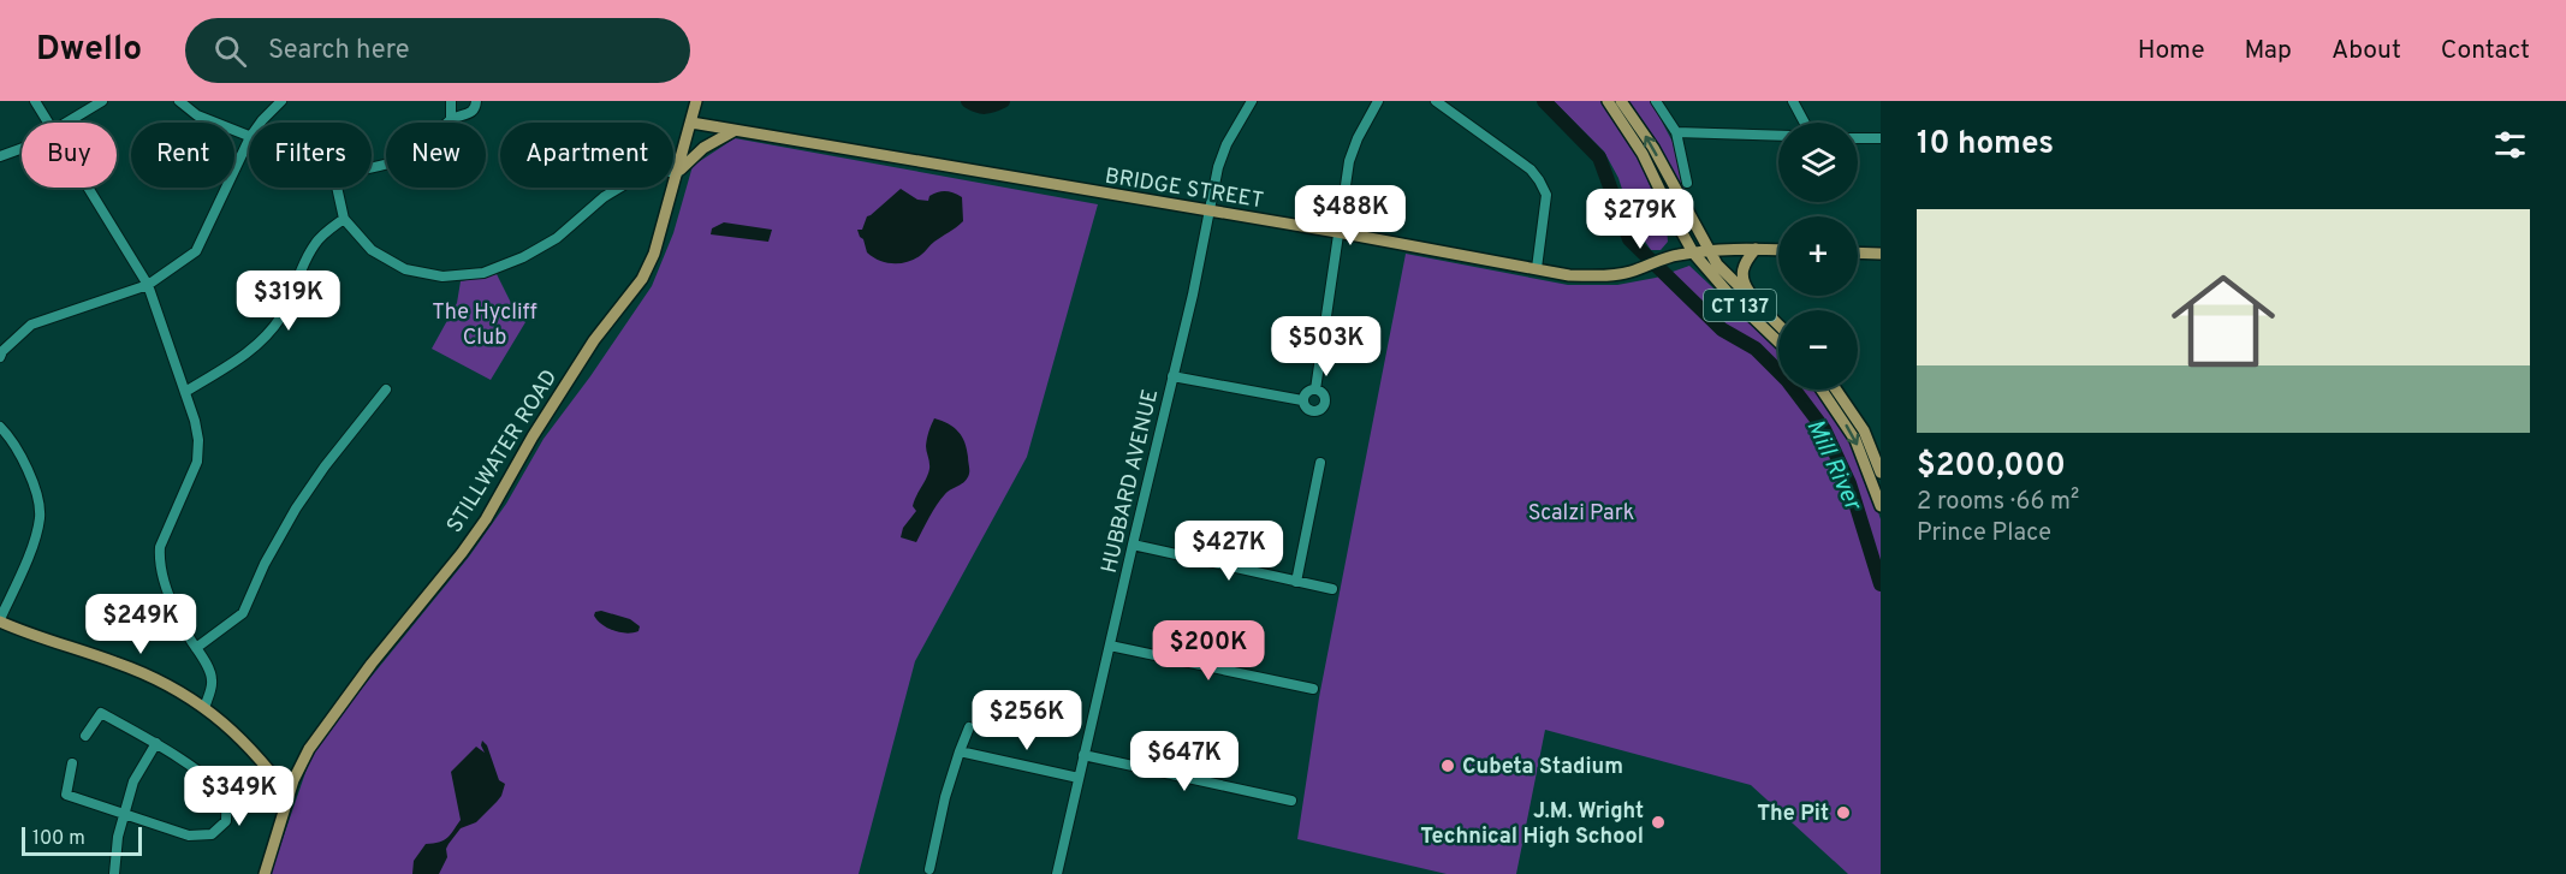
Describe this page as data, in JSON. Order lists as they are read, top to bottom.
{
  "streets": {
    "main road": ["BRIDGE STREET", "CT 137", "STILLWATER ROAD"],
    "street": ["HUBBARD AVENUE"]
  },
  "crossings": [
    ["BRIDGE STREET", "CT 137"],
    ["BRIDGE STREET", "STILLWATER ROAD"],
    ["BRIDGE STREET", "HUBBARD AVENUE"]
  ],
  "water": ["Mill River"],
  "parks": ["The Hycliff Club", "Scalzi Park"],
  "places": ["Cubeta Stadium", "The Pit", "J.M. Wright Technical High School"],
  "scale_bar": "100 m",
  "page": {
    "header": "Dwello",
    "search": "Search here",
    "nav": [
      "Home",
      "Map",
      "About",
      "Contact"
    ],
    "heading": "10 homes",
    "map_buttons": ["+", "−"],
    "chip": [
      "Buy",
      "Rent",
      "Filters",
      "New",
      "Apartment"
    ],
    "price": [
      "$488K",
      "$279K",
      "$319K",
      "$503K",
      "$427K",
      "$249K",
      "$200K",
      "$256K",
      "$647K",
      "$349K"
    ],
    "list": [
      {
        "name": "$200,000",
        "note": "2 rooms · 66 m² · Prince Place"
      }
    ],
    "scale": "100 m"
  }
}
